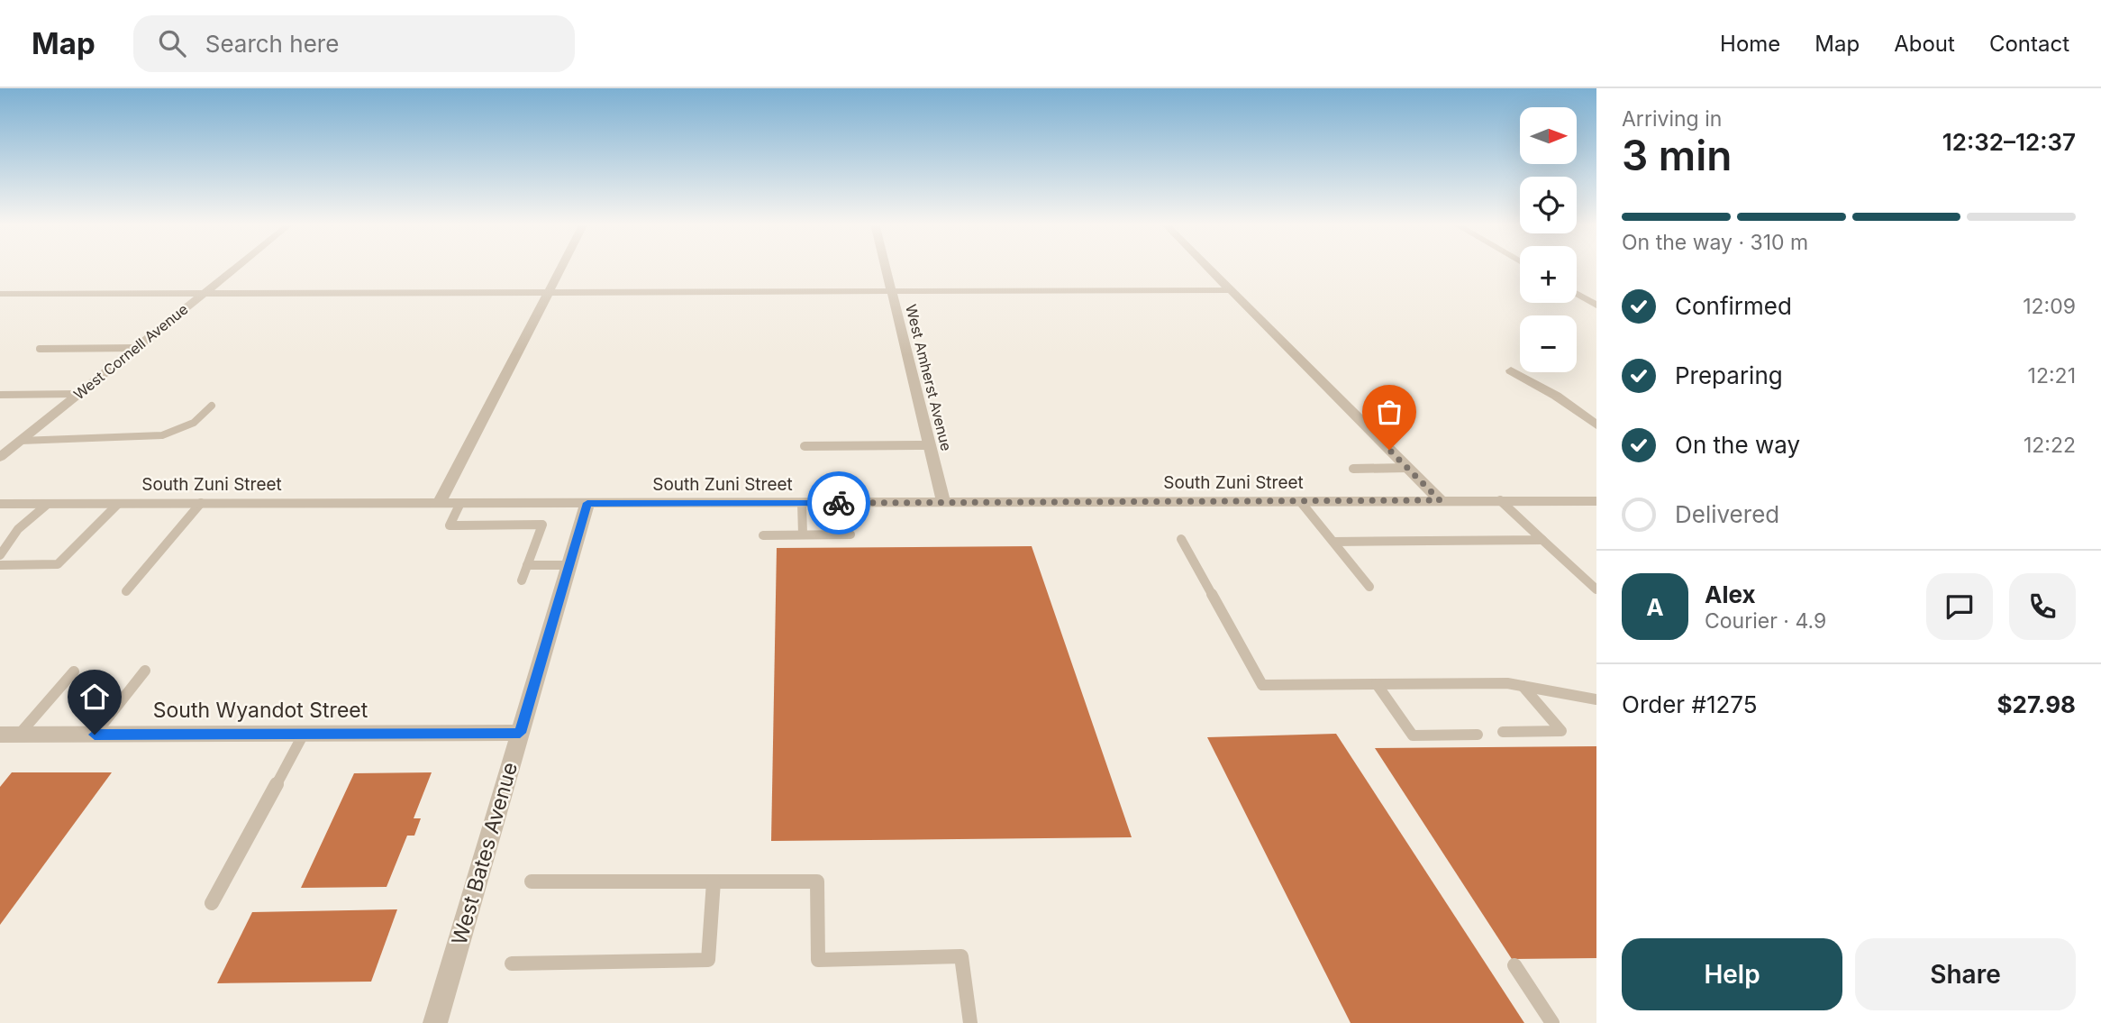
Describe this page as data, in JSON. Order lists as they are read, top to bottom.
{
  "streets": {
    "street": [
      "West Cornell Avenue",
      "West Amherst Avenue",
      "South Zuni Street",
      "South Wyandot Street",
      "West Bates Avenue"
    ]
  },
  "crossings": [
    ["West Amherst Avenue", "South Zuni Street"],
    ["South Zuni Street", "West Bates Avenue"],
    ["South Wyandot Street", "West Bates Avenue"]
  ],
  "north": "right",
  "page": {
    "header": "Map",
    "search": "Search here",
    "nav": [
      "Home",
      "Map",
      "About",
      "Contact"
    ],
    "heading": ["3 min", "Arriving in", "12:32–12:37"],
    "panel": [
      "Alex",
      "Courier · 4.9",
      "Order #1275",
      "$27.98"
    ],
    "map_buttons": ["+", "−"],
    "bar": "On the way · 310 m",
    "list": [
      ["Confirmed", "12:09"],
      ["Preparing", "12:21"],
      ["On the way", "12:22"],
      "Delivered"
    ],
    "round": "A",
    "buttons": ["Help", "Share"]
  }
}
